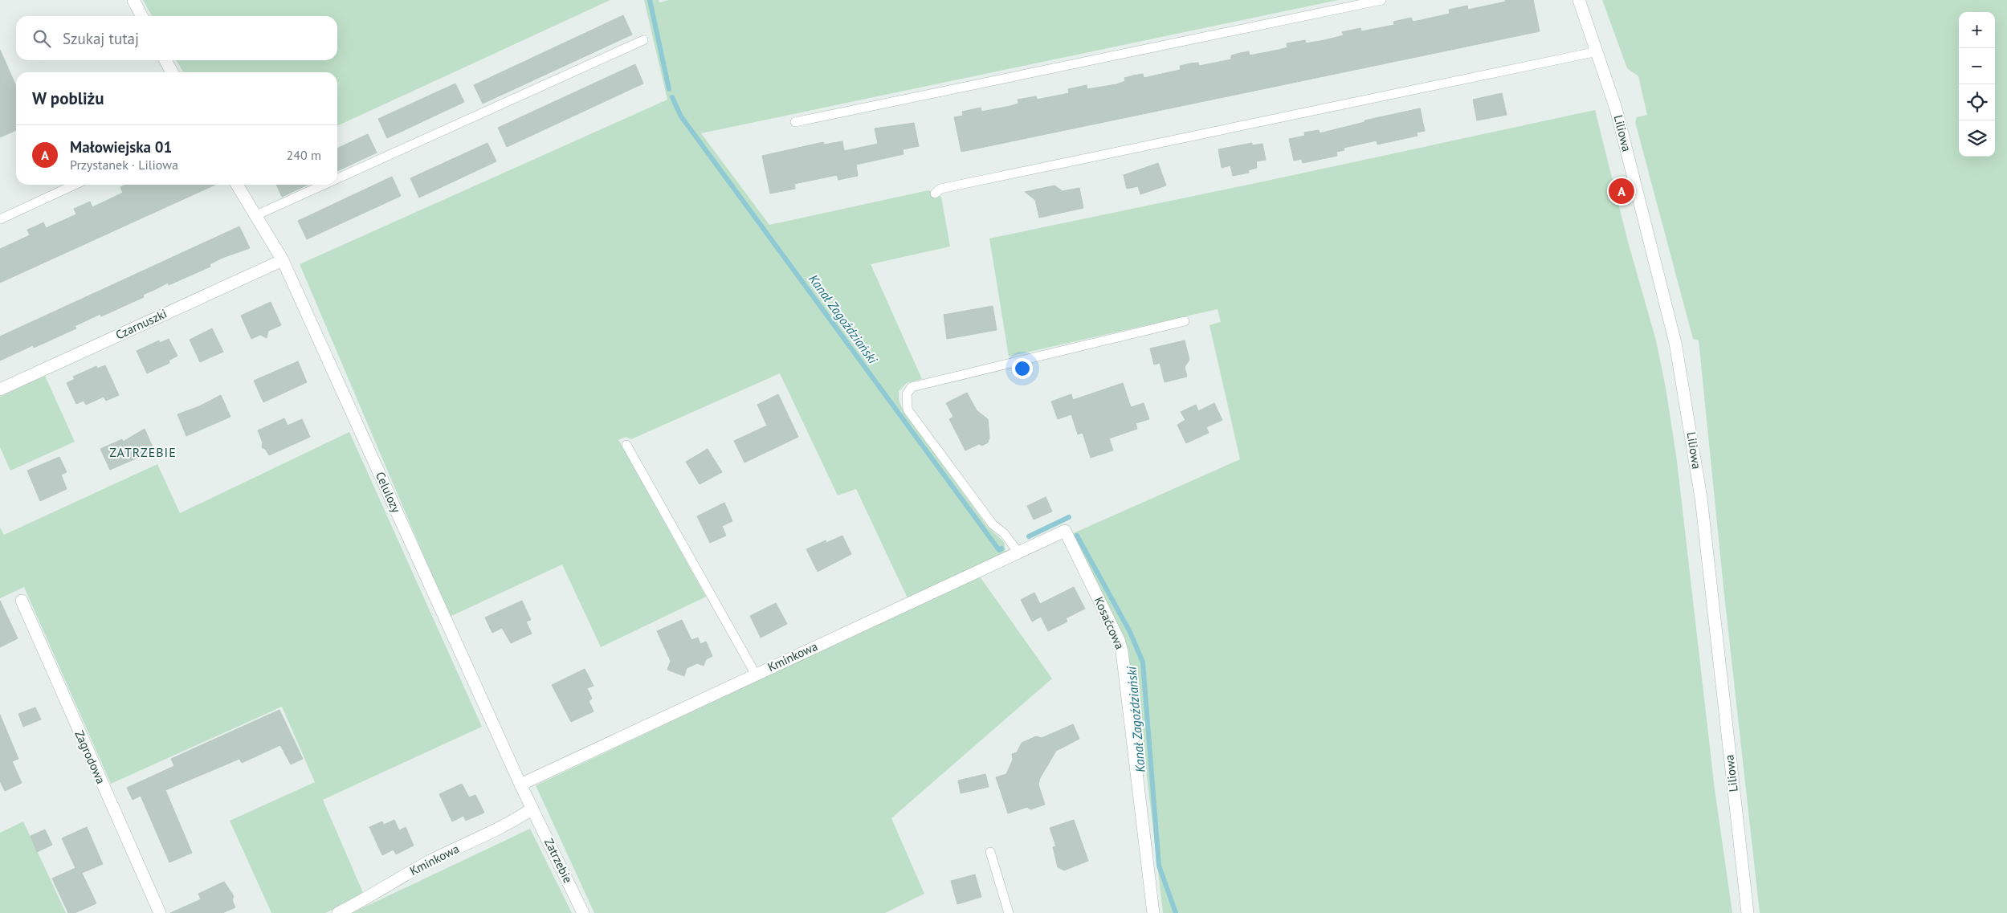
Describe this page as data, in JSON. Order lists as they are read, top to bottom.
{
  "streets": {
    "street": [
      "Liliowa",
      "Czarnuszki",
      "Celulozy",
      "Kosaćcowa",
      "Kminkowa",
      "Zagrodowa",
      "Zatrzebie"
    ]
  },
  "crossings": [
    ["Czarnuszki", "Celulozy"],
    ["Celulozy", "Kminkowa"],
    ["Celulozy", "Zatrzebie"],
    ["Kosaćcowa", "Kminkowa"],
    ["Kminkowa", "Zatrzebie"]
  ],
  "districts": ["ZATRZEBIE"],
  "water": ["Kanał Zagoździański"],
  "page": {
    "map_buttons": ["+", "−"],
    "search": "Szukaj tutaj",
    "heading": "W pobliżu",
    "list": [
      {
        "mark": "A",
        "name": "Małowiejska 01",
        "note": "Przystanek · Liliowa",
        "value": "240 m"
      }
    ],
    "pins": "A"
  }
}
